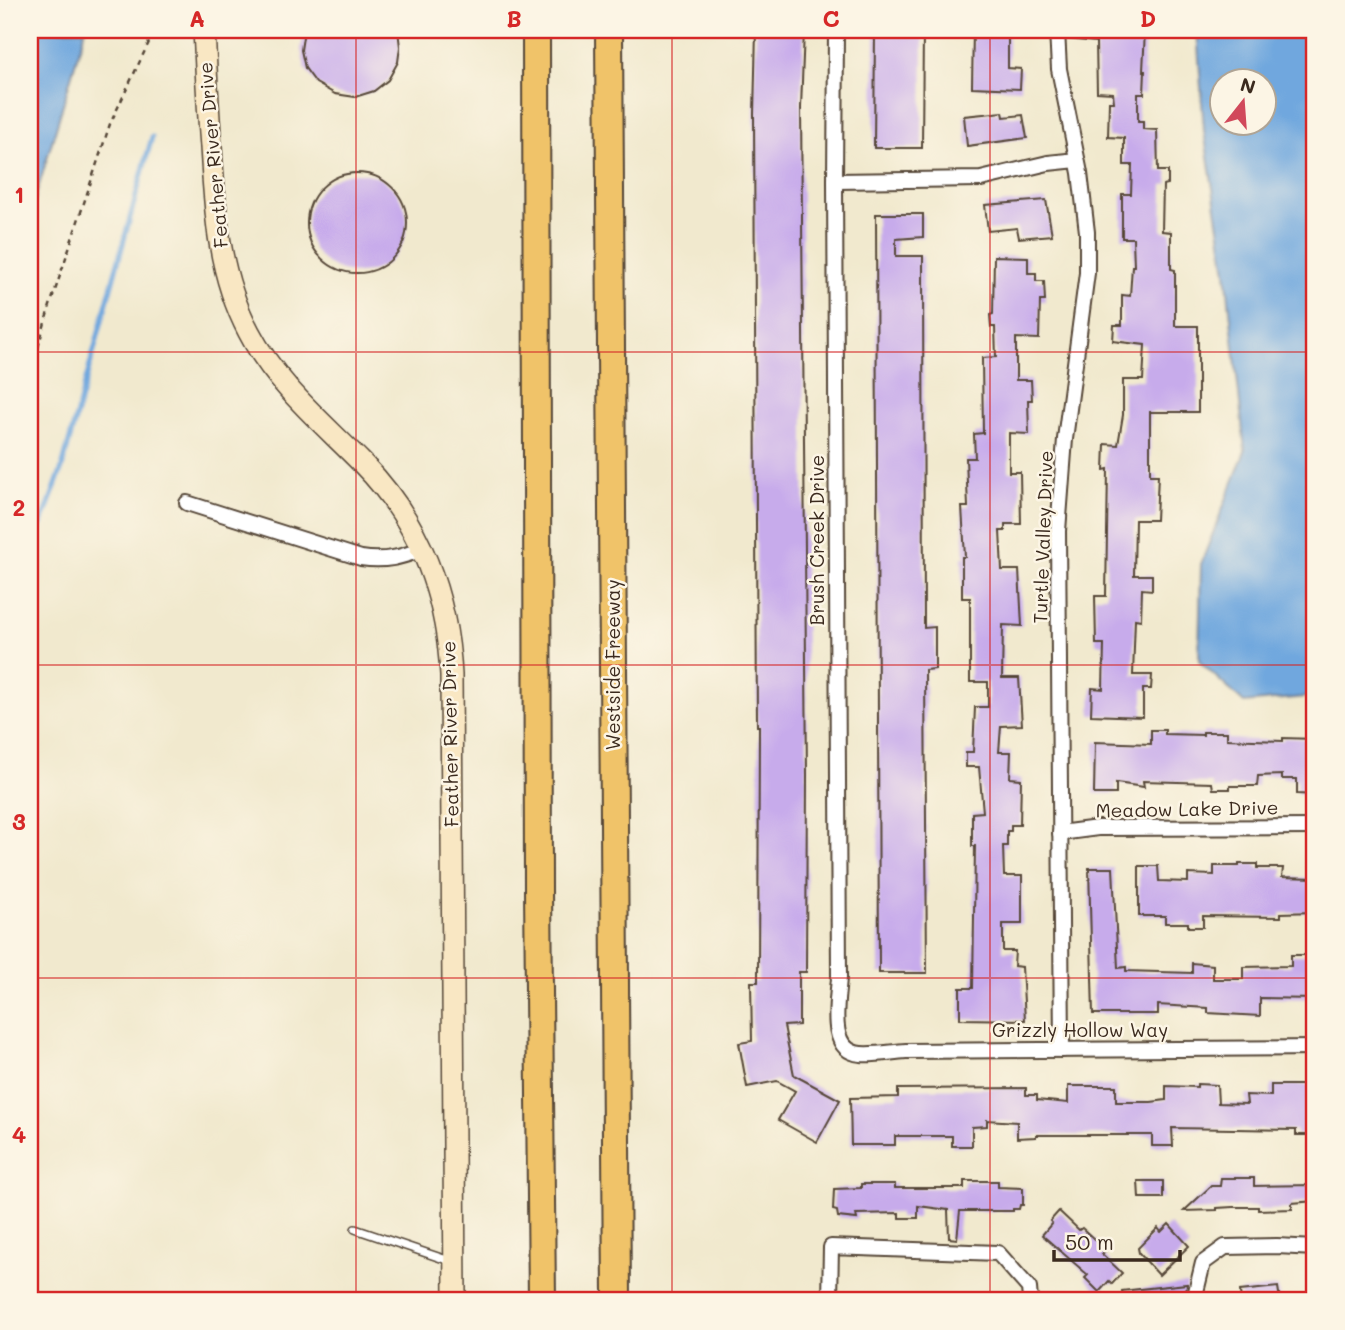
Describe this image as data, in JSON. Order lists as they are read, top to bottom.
{
  "streets": {
    "highway": ["Westside Freeway"],
    "street": [
      "Feather River Drive",
      "Turtle Valley Drive",
      "Brush Creek Drive",
      "Meadow Lake Drive",
      "Grizzly Hollow Way"
    ]
  },
  "crossings": [
    ["Turtle Valley Drive", "Meadow Lake Drive"],
    ["Turtle Valley Drive", "Grizzly Hollow Way"],
    ["Brush Creek Drive", "Grizzly Hollow Way"]
  ],
  "scale_bar": "50 m",
  "north": "top",
  "grid": {
    "columns": [
      "A",
      "B",
      "C",
      "D"
    ],
    "rows": [
      "1",
      "2",
      "3",
      "4"
    ]
  }
}
